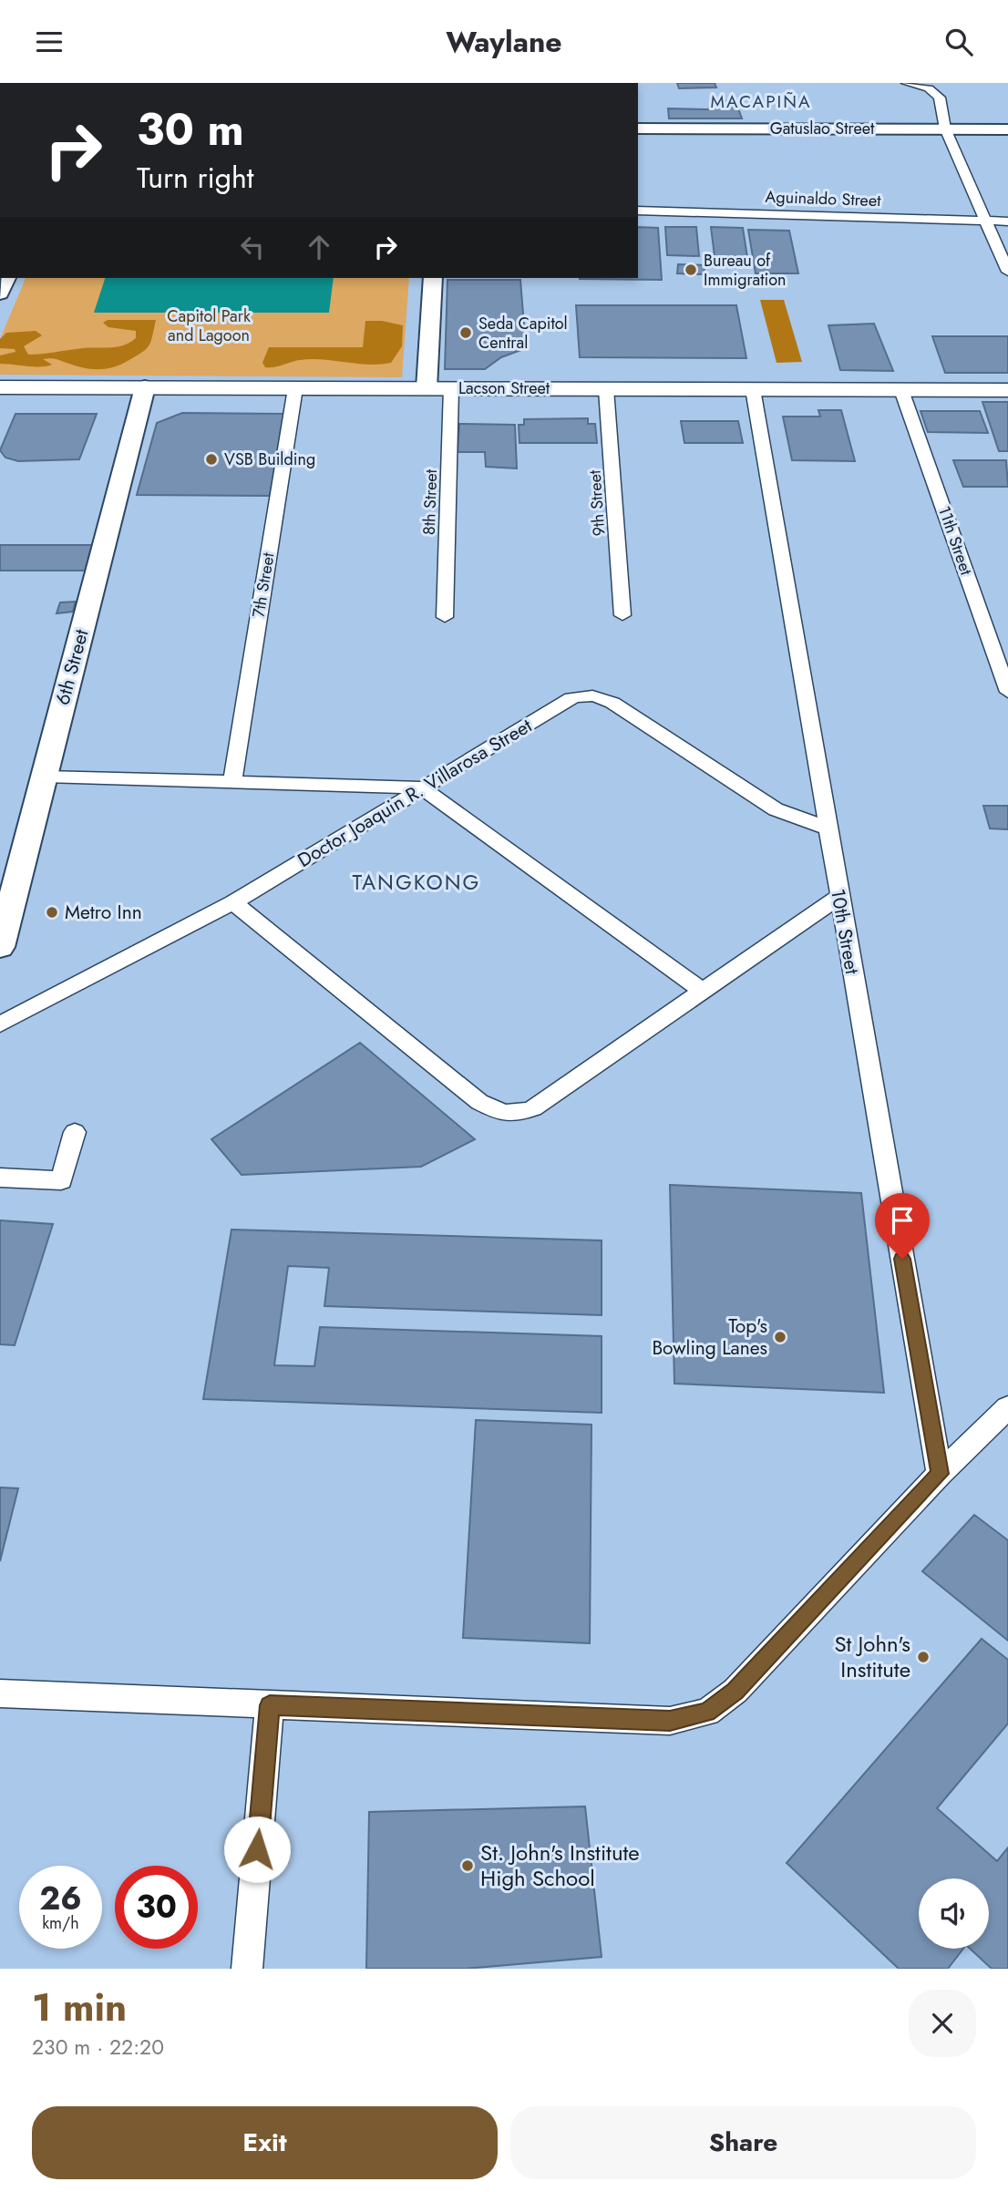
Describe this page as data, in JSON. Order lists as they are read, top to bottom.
{
  "streets": {
    "main road": ["Lacson Street"],
    "street": [
      "Gatuslao Street",
      "Aguinaldo Street",
      "8th Street",
      "9th Street",
      "11th Street",
      "7th Street",
      "6th Street",
      "Doctor Joaquin R. Villarosa Street",
      "10th Street"
    ]
  },
  "crossings": [
    ["Lacson Street", "8th Street"],
    ["Lacson Street", "9th Street"],
    ["Lacson Street", "11th Street"],
    ["Lacson Street", "7th Street"],
    ["Lacson Street", "6th Street"],
    ["Lacson Street", "10th Street"],
    ["Doctor Joaquin R. Villarosa Street", "10th Street"]
  ],
  "districts": ["MACAPIÑA", "TANGKONG"],
  "parks": ["Capitol Park and Lagoon"],
  "places": [
    "Bureau of Immigration",
    "Seda Capitol Central",
    "VSB Building",
    "Metro Inn",
    "Top's Bowling Lanes",
    "St John's Institute",
    "St. John's Institute High School"
  ],
  "page": {
    "header": "Waylane",
    "turn": ["30 m", "Turn right"],
    "speed": "26 km/h",
    "limit": "30",
    "heading": ["1 min", "230 m · 22:20"],
    "buttons": ["Exit", "Share"]
  }
}
